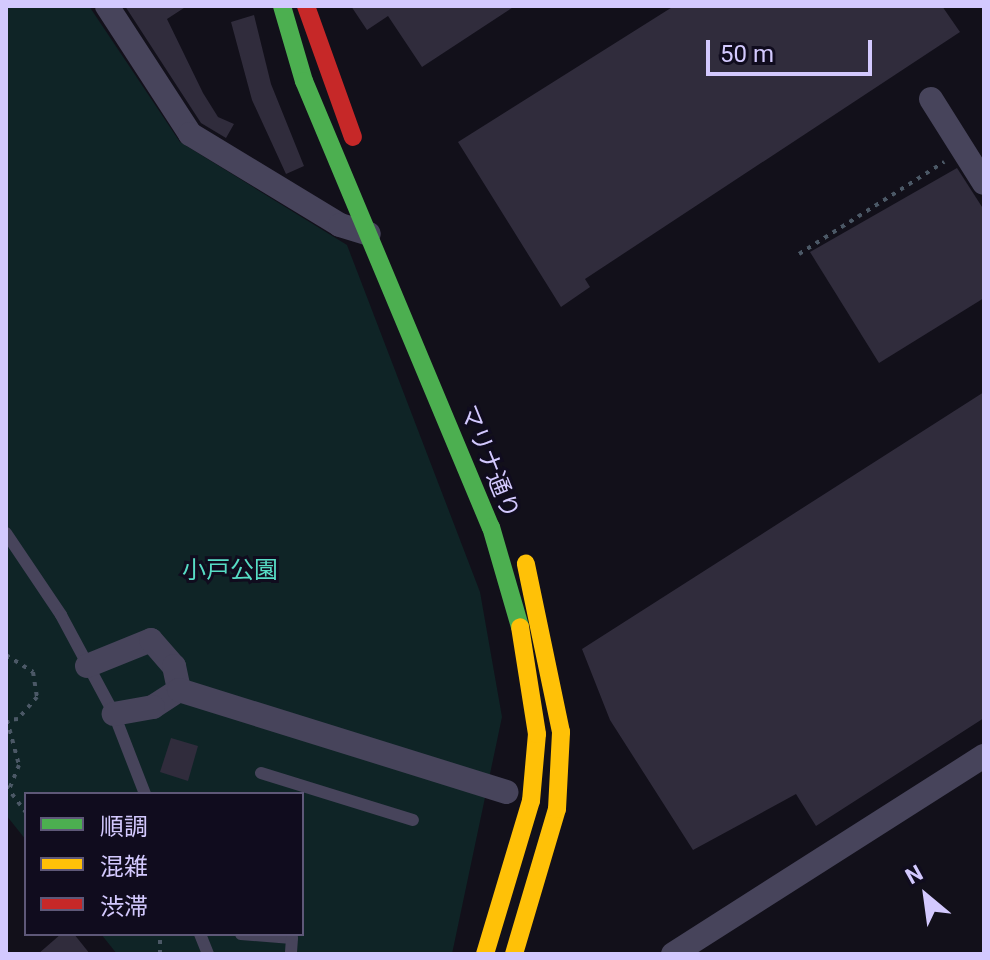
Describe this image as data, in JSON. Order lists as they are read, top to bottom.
{
  "streets": {
    "street": ["マリナ通り"]
  },
  "parks": ["小戸公園"],
  "legend": ["順調", "混雑", "渋滞"],
  "scale_bar": "50 m",
  "north": "top left"
}
